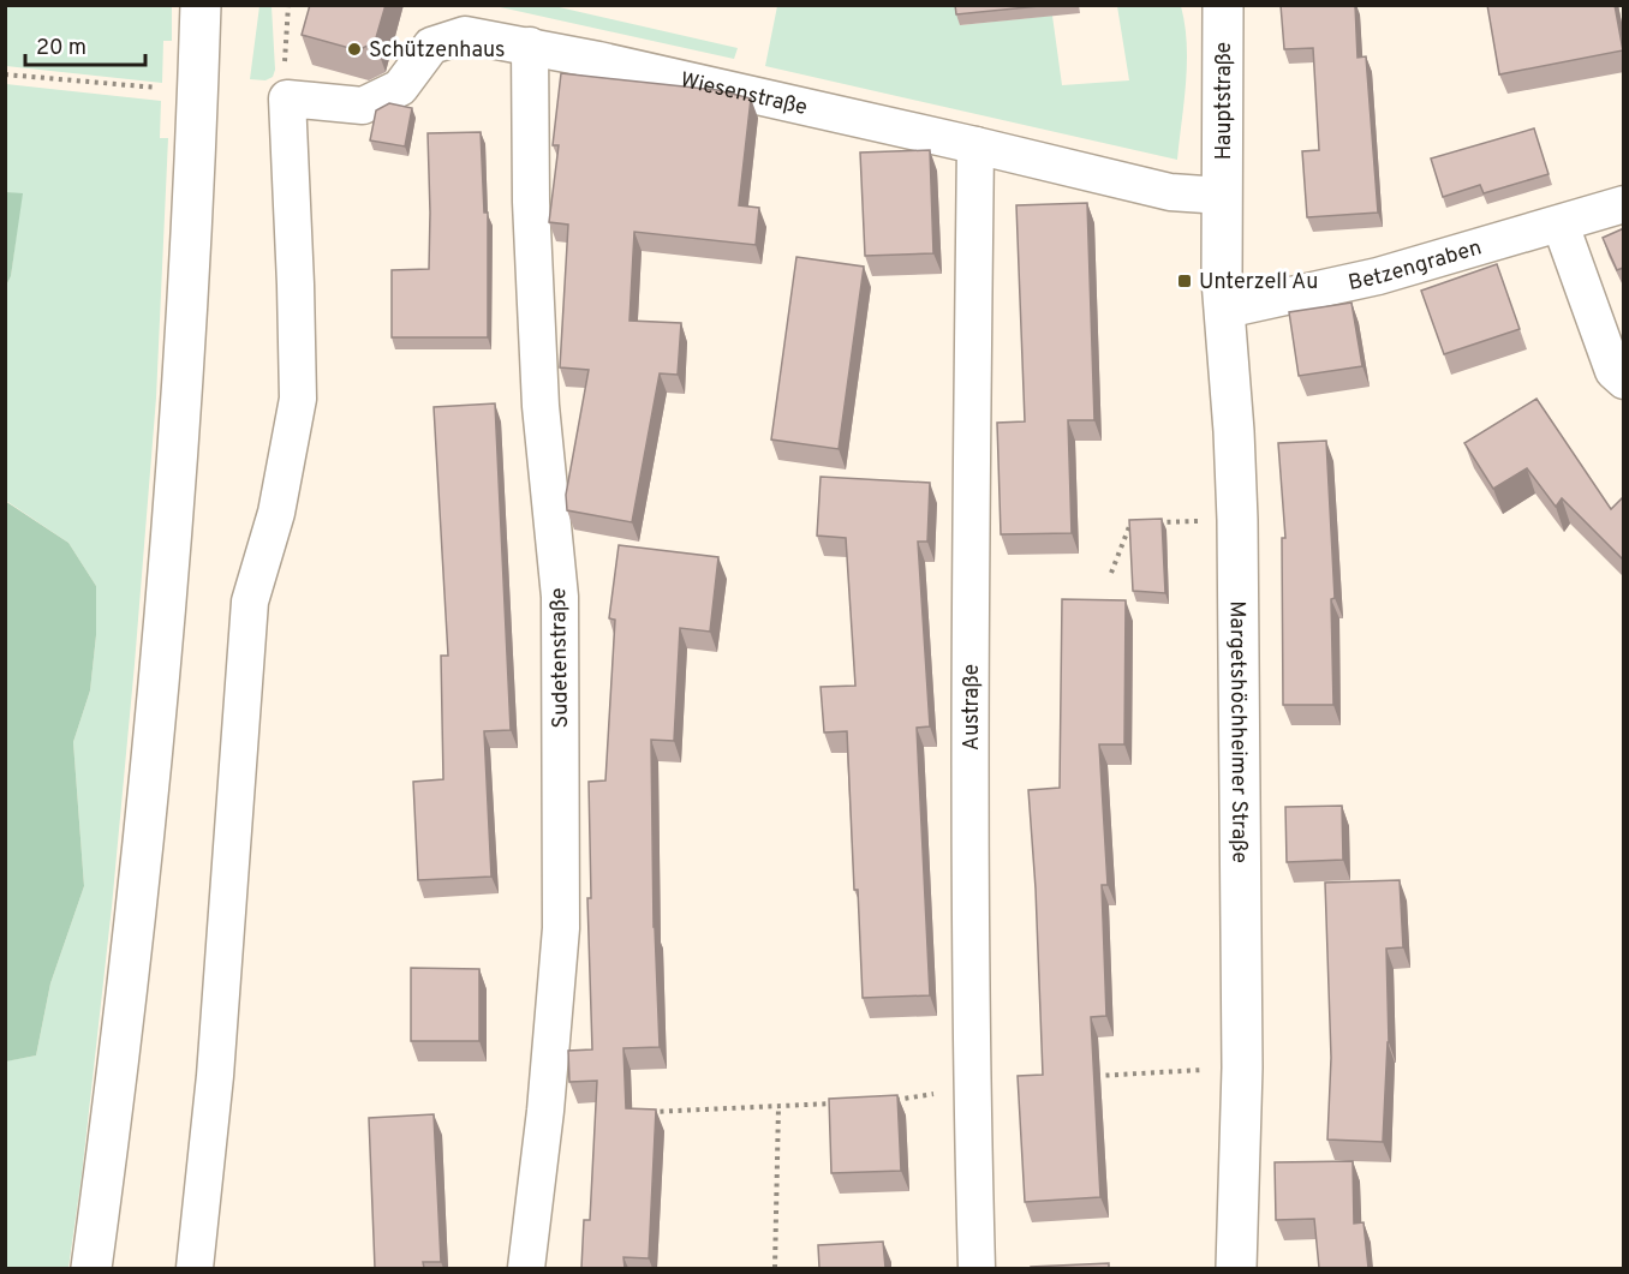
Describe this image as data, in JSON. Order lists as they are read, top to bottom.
{
  "streets": {
    "street": [
      "Wiesenstraße",
      "Hauptstraße",
      "Betzengraben",
      "Sudetenstraße",
      "Austraße",
      "Margetshöchheimer Straße"
    ]
  },
  "crossings": [
    ["Wiesenstraße", "Hauptstraße"],
    ["Wiesenstraße", "Sudetenstraße"],
    ["Wiesenstraße", "Austraße"],
    ["Wiesenstraße", "Margetshöchheimer Straße"],
    ["Hauptstraße", "Margetshöchheimer Straße"],
    ["Betzengraben", "Margetshöchheimer Straße"]
  ],
  "places": {
    "other": ["Schützenhaus"],
    "transit": ["Unterzell Au"]
  },
  "scale_bar": "20 m"
}
